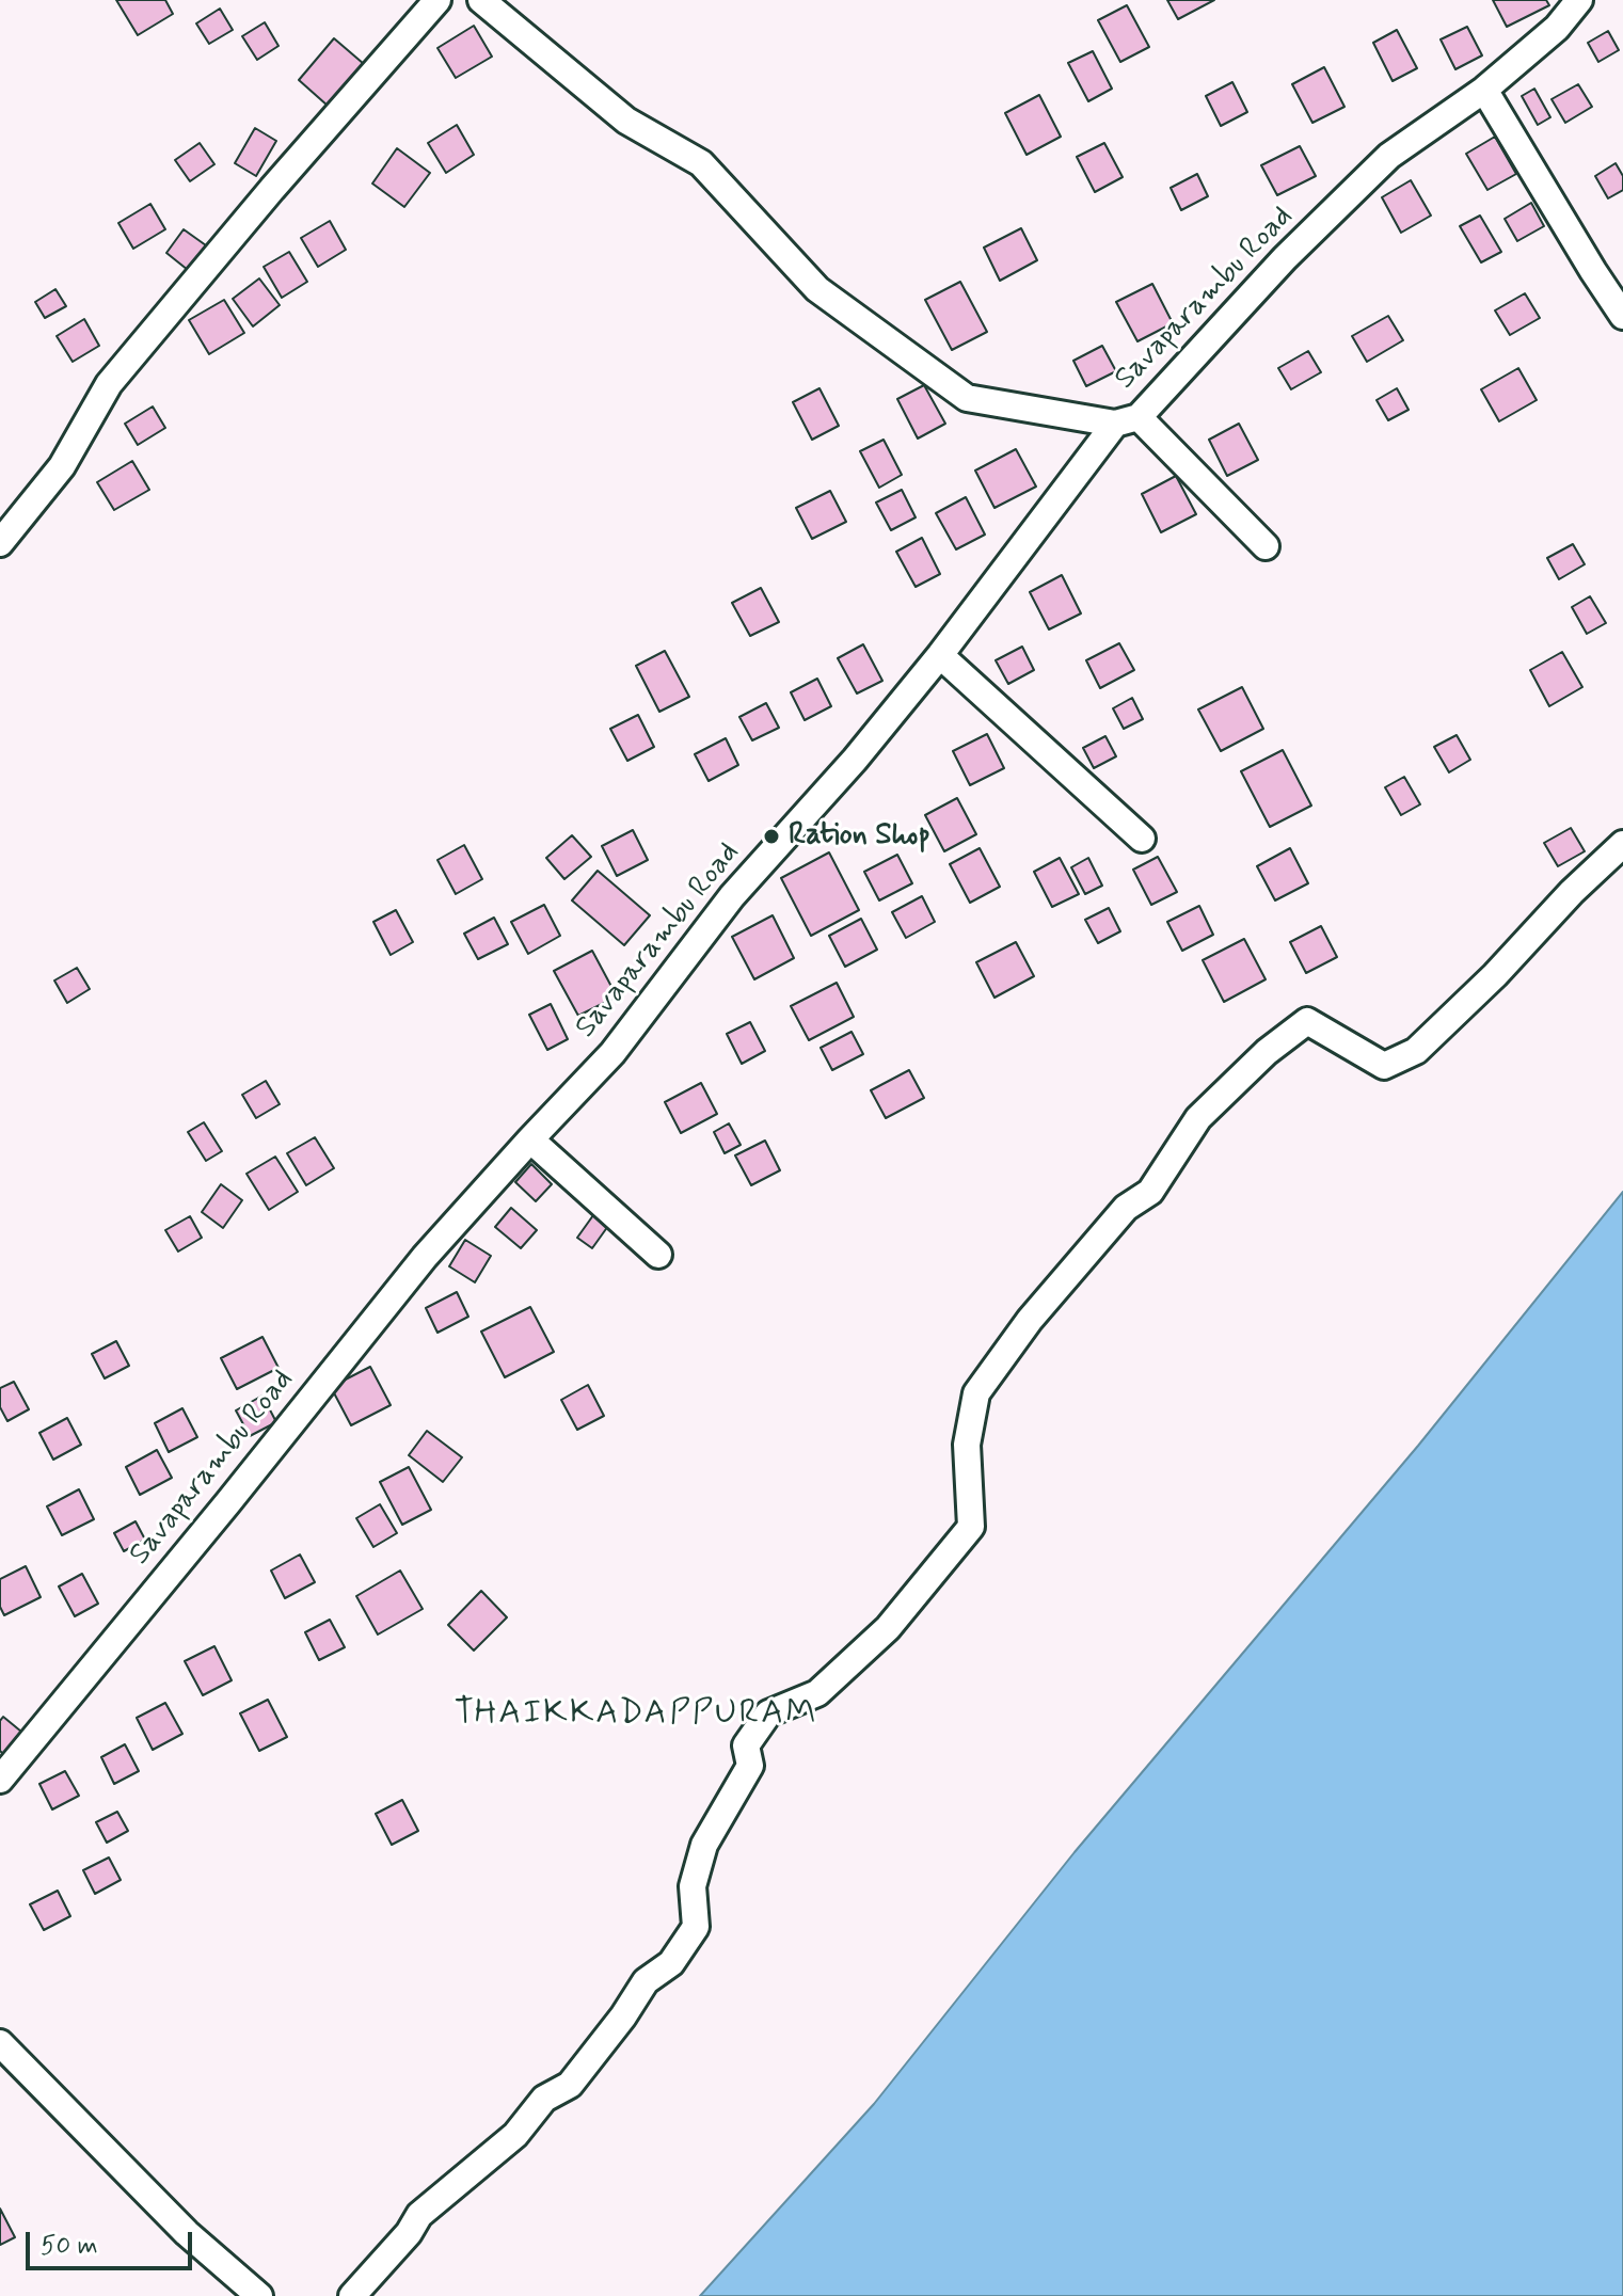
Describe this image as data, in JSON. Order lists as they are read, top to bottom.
{
  "streets": {
    "street": ["Savaparambu Road"]
  },
  "districts": ["THAIKKADAPPURAM"],
  "places": ["Ration Shop"],
  "scale_bar": "50 m"
}
